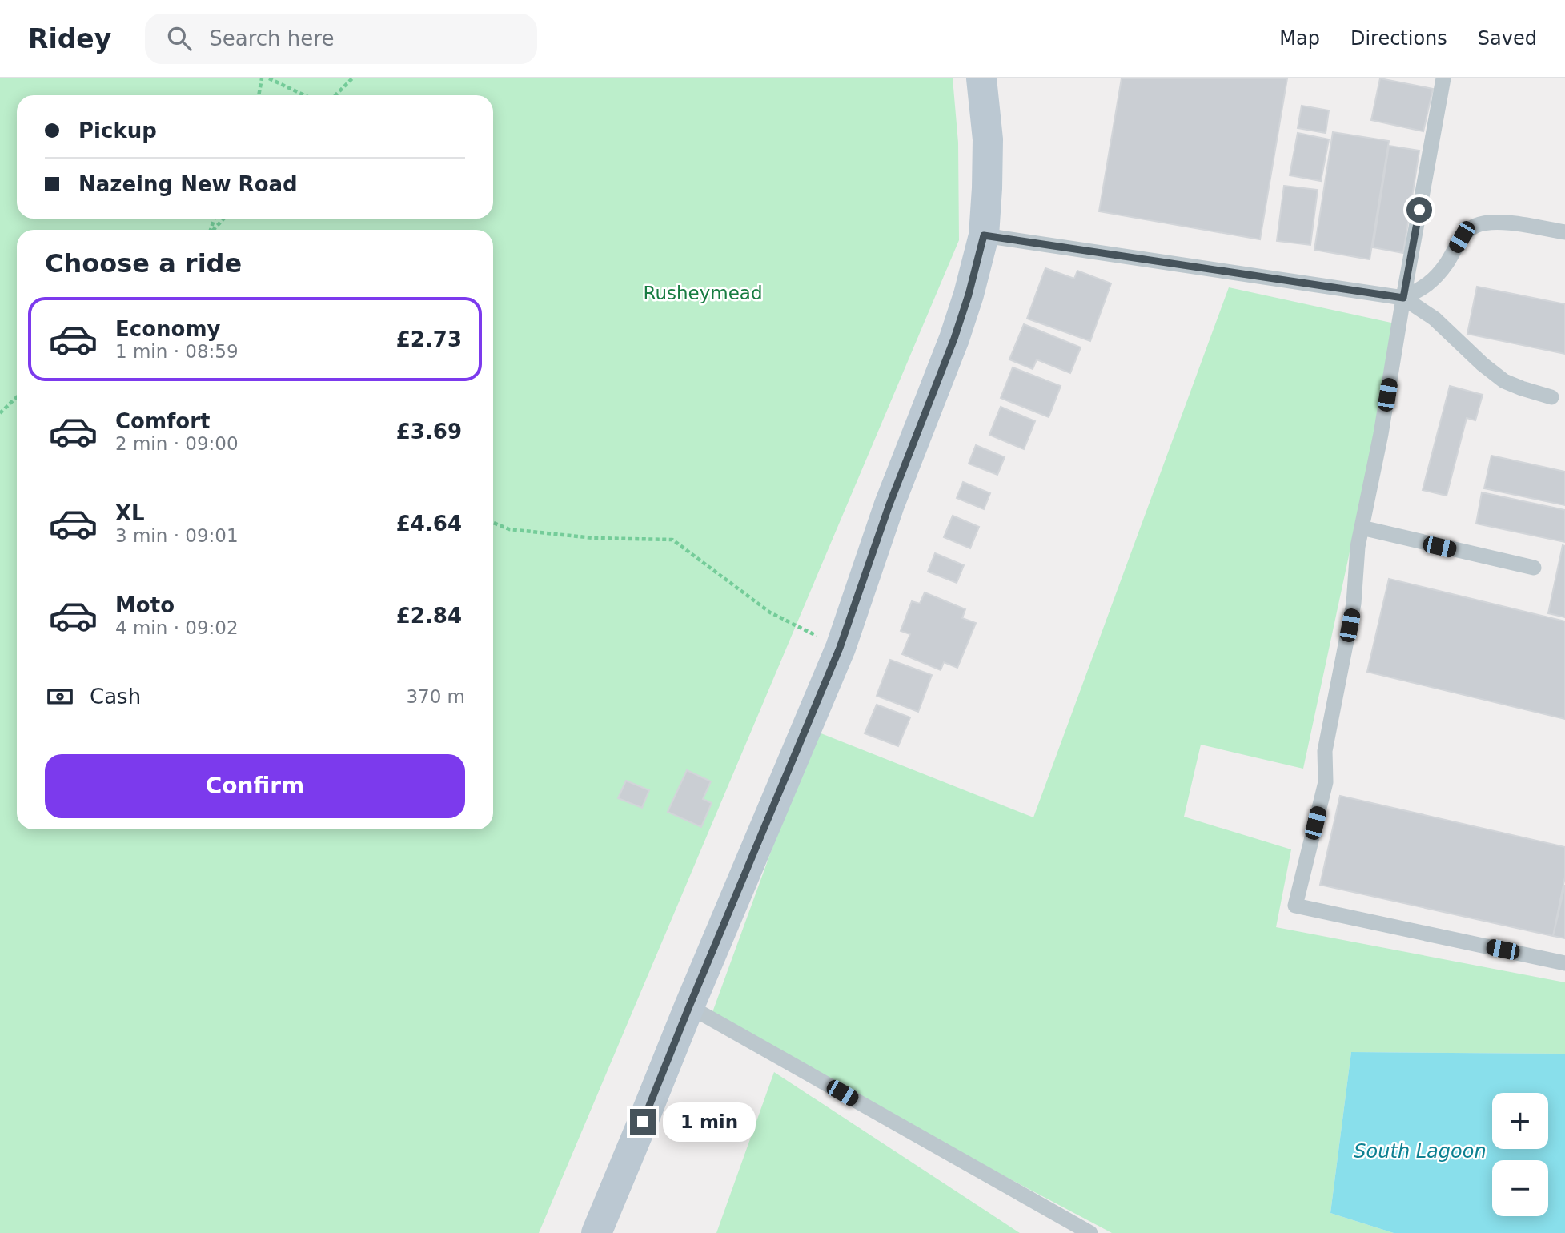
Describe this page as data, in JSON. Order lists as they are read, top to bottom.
{
  "water": ["South Lagoon"],
  "parks": ["Rusheymead"],
  "page": {
    "header": "Ridey",
    "search": "Search here",
    "nav": ["Map", "Directions", "Saved"],
    "banner": ["Pickup", "Nazeing New Road"],
    "heading": "Choose a ride",
    "list": [
      {
        "name": "Economy",
        "note": "1 min · 08:59",
        "value": "£2.73"
      },
      {
        "name": "Comfort",
        "note": "2 min · 09:00",
        "value": "£3.69"
      },
      {
        "name": "XL",
        "note": "3 min · 09:01",
        "value": "£4.64"
      },
      {
        "name": "Moto",
        "note": "4 min · 09:02",
        "value": "£2.84"
      }
    ],
    "pay": ["Cash", "370 m"],
    "buttons": "Confirm",
    "map_buttons": ["+", "−"],
    "bubble": "1 min"
  }
}
